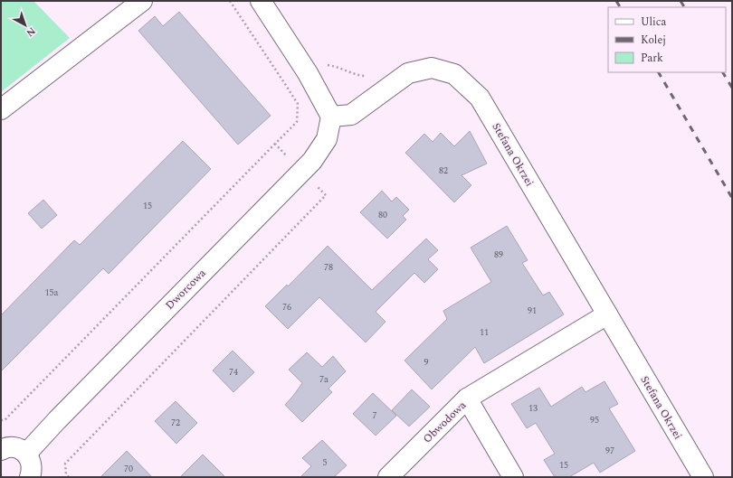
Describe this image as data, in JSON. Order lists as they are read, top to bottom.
{
  "streets": {
    "street": ["Stefana Okrzei", "Dworcowa", "Obwodowa"]
  },
  "crossings": [
    ["Stefana Okrzei", "Dworcowa"]
  ],
  "house_numbers": [
    "82",
    "15",
    "80",
    "89",
    "78",
    "15a",
    "76",
    "91",
    "11",
    "9",
    "74",
    "7a",
    "13",
    "7",
    "95",
    "72",
    "97",
    "5",
    "15",
    "70"
  ],
  "legend": ["Ulica", "Kolej", "Park"],
  "north": "bottom right"
}
